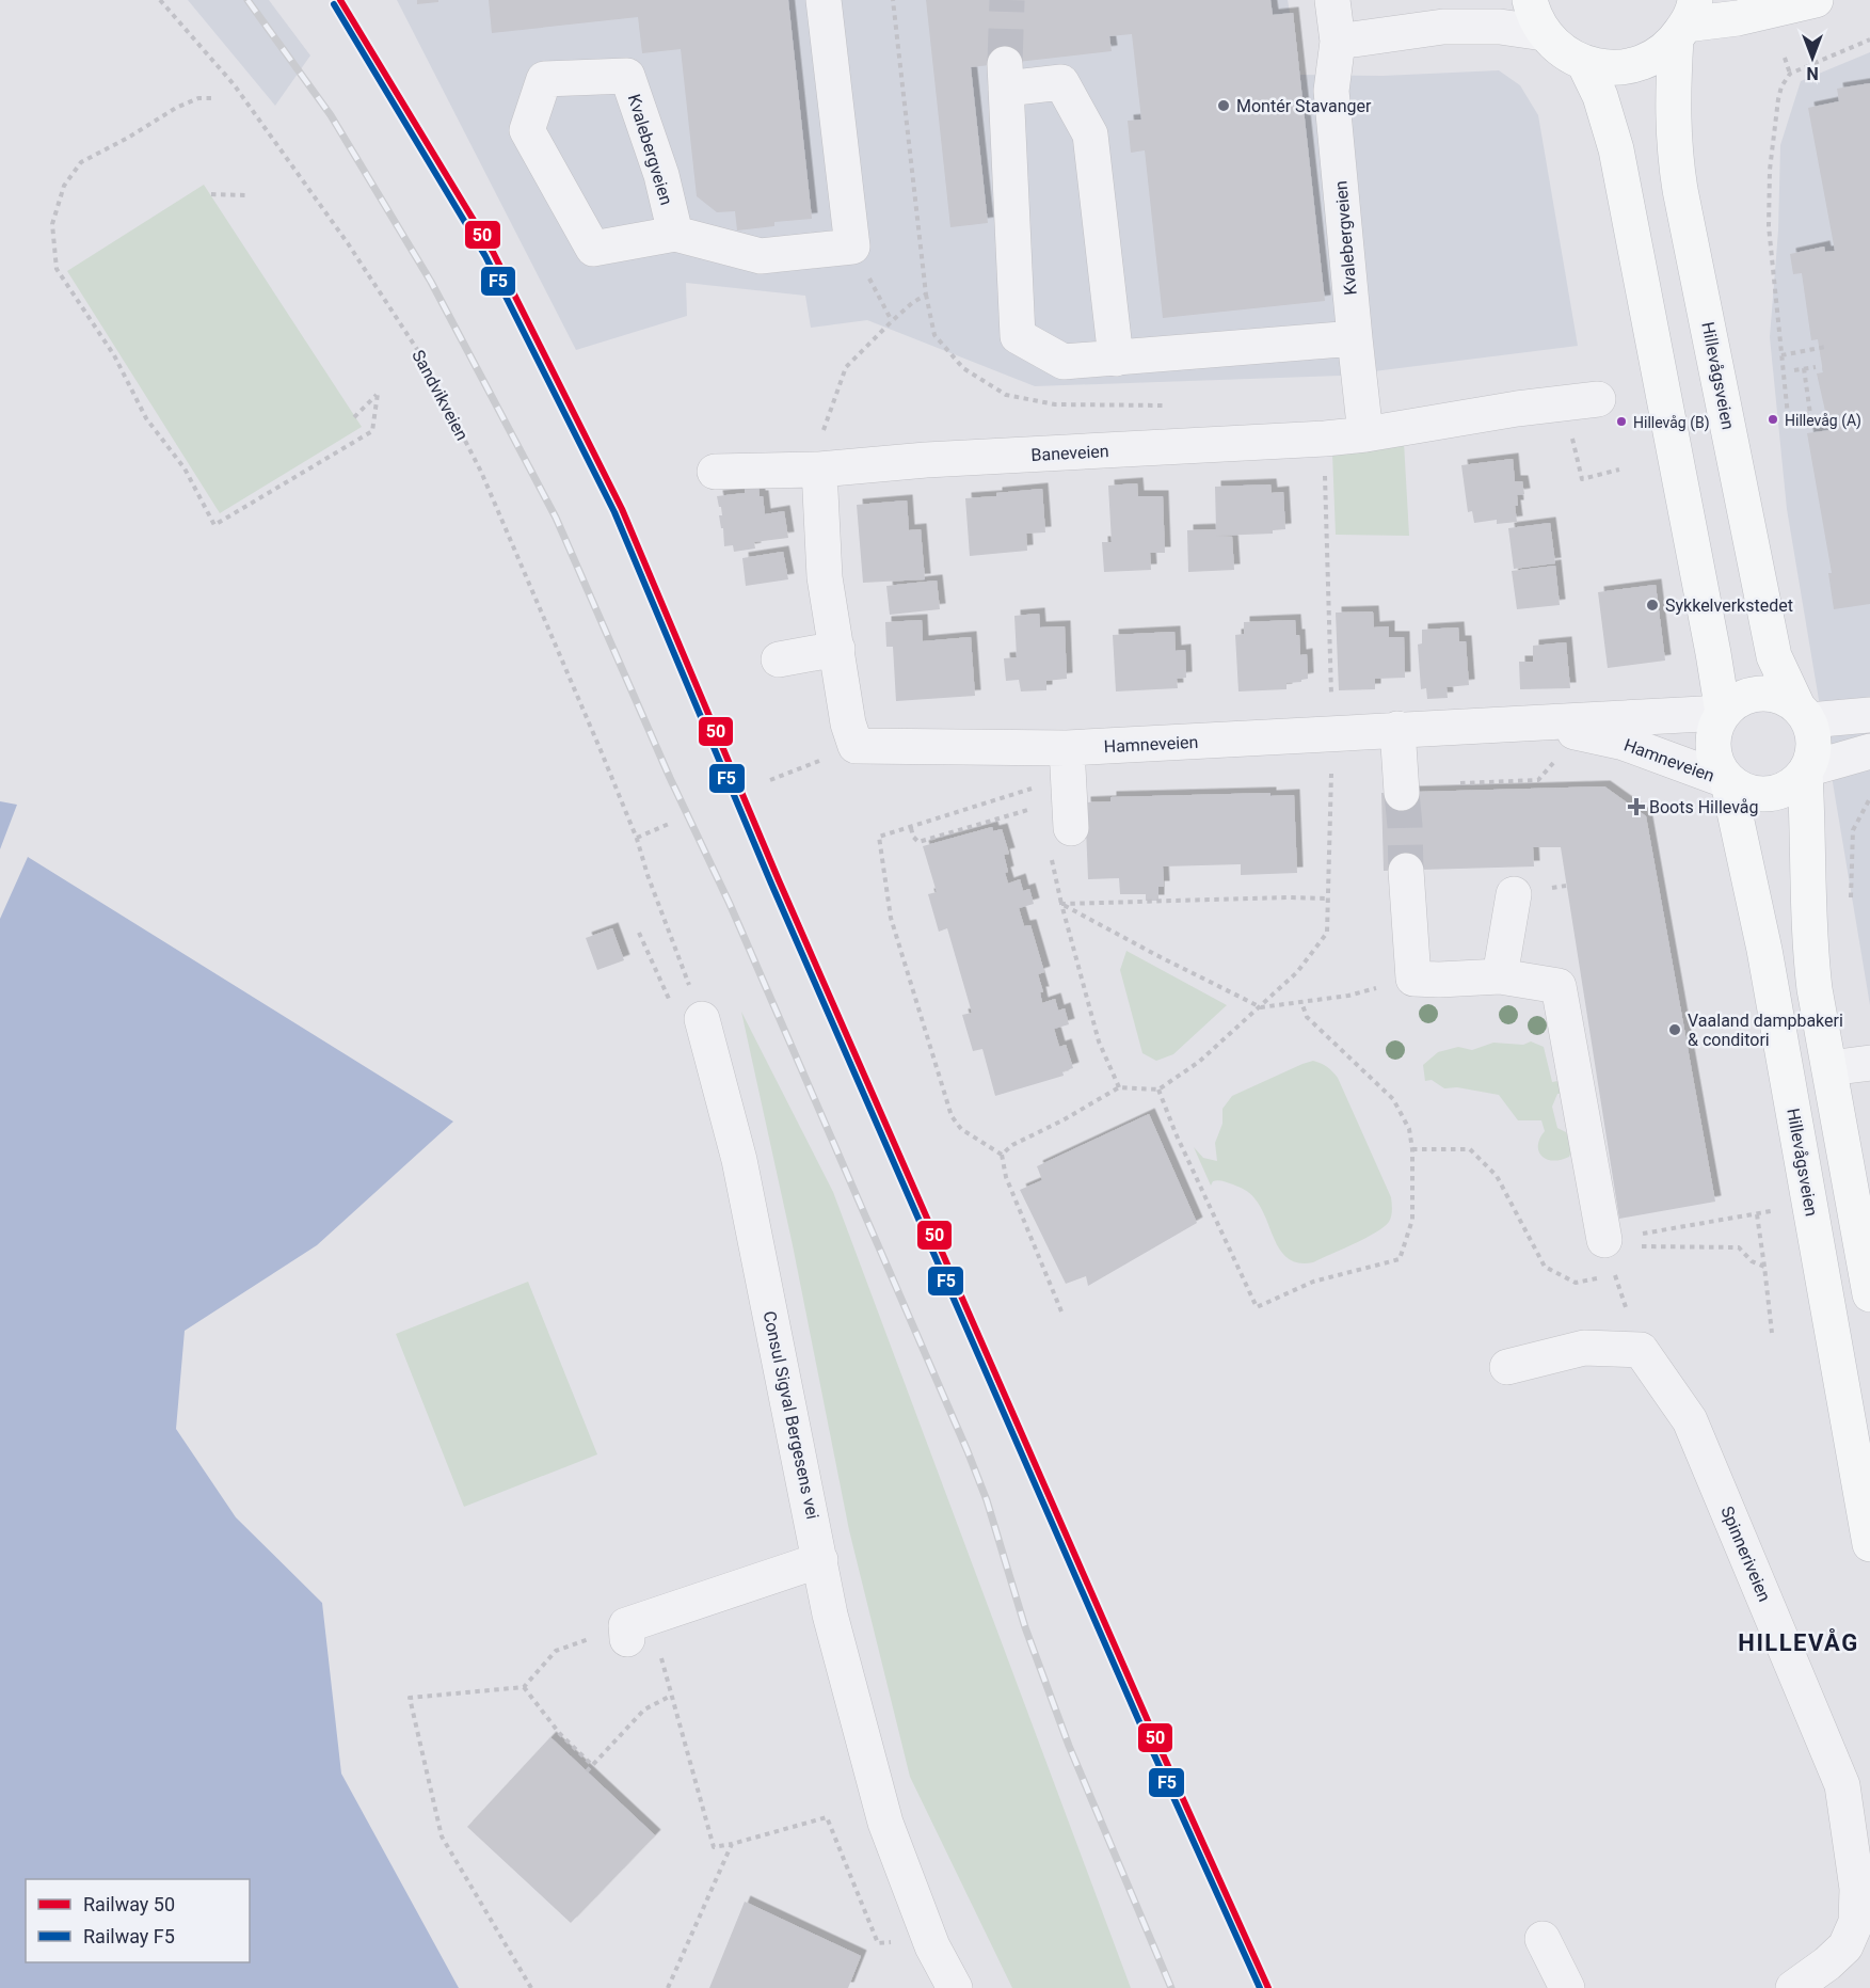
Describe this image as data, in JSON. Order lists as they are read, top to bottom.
{
  "streets": {
    "main road": ["Hillevågsveien"],
    "street": [
      "Kvalebergveien",
      "Baneveien",
      "Hamneveien",
      "Consul Sigval Bergesens vei",
      "Spinneriveien"
    ],
    "path": ["Sandvikveien"]
  },
  "crossings": [
    ["Kvalebergveien", "Baneveien"],
    ["Hillevågsveien", "Hamneveien"]
  ],
  "districts": ["HILLEVÅG"],
  "places": {
    "other": [
      "Montér Stavanger",
      "Hillevåg (A)",
      "Hillevåg (B)",
      "Sykkelverkstedet",
      "Vaaland dampbakeri & conditori"
    ],
    "health": ["Boots Hillevåg"]
  },
  "lines": ["rail line 50", "rail line F5"],
  "legend": ["Railway 50", "Railway F5"],
  "north": "bottom"
}
